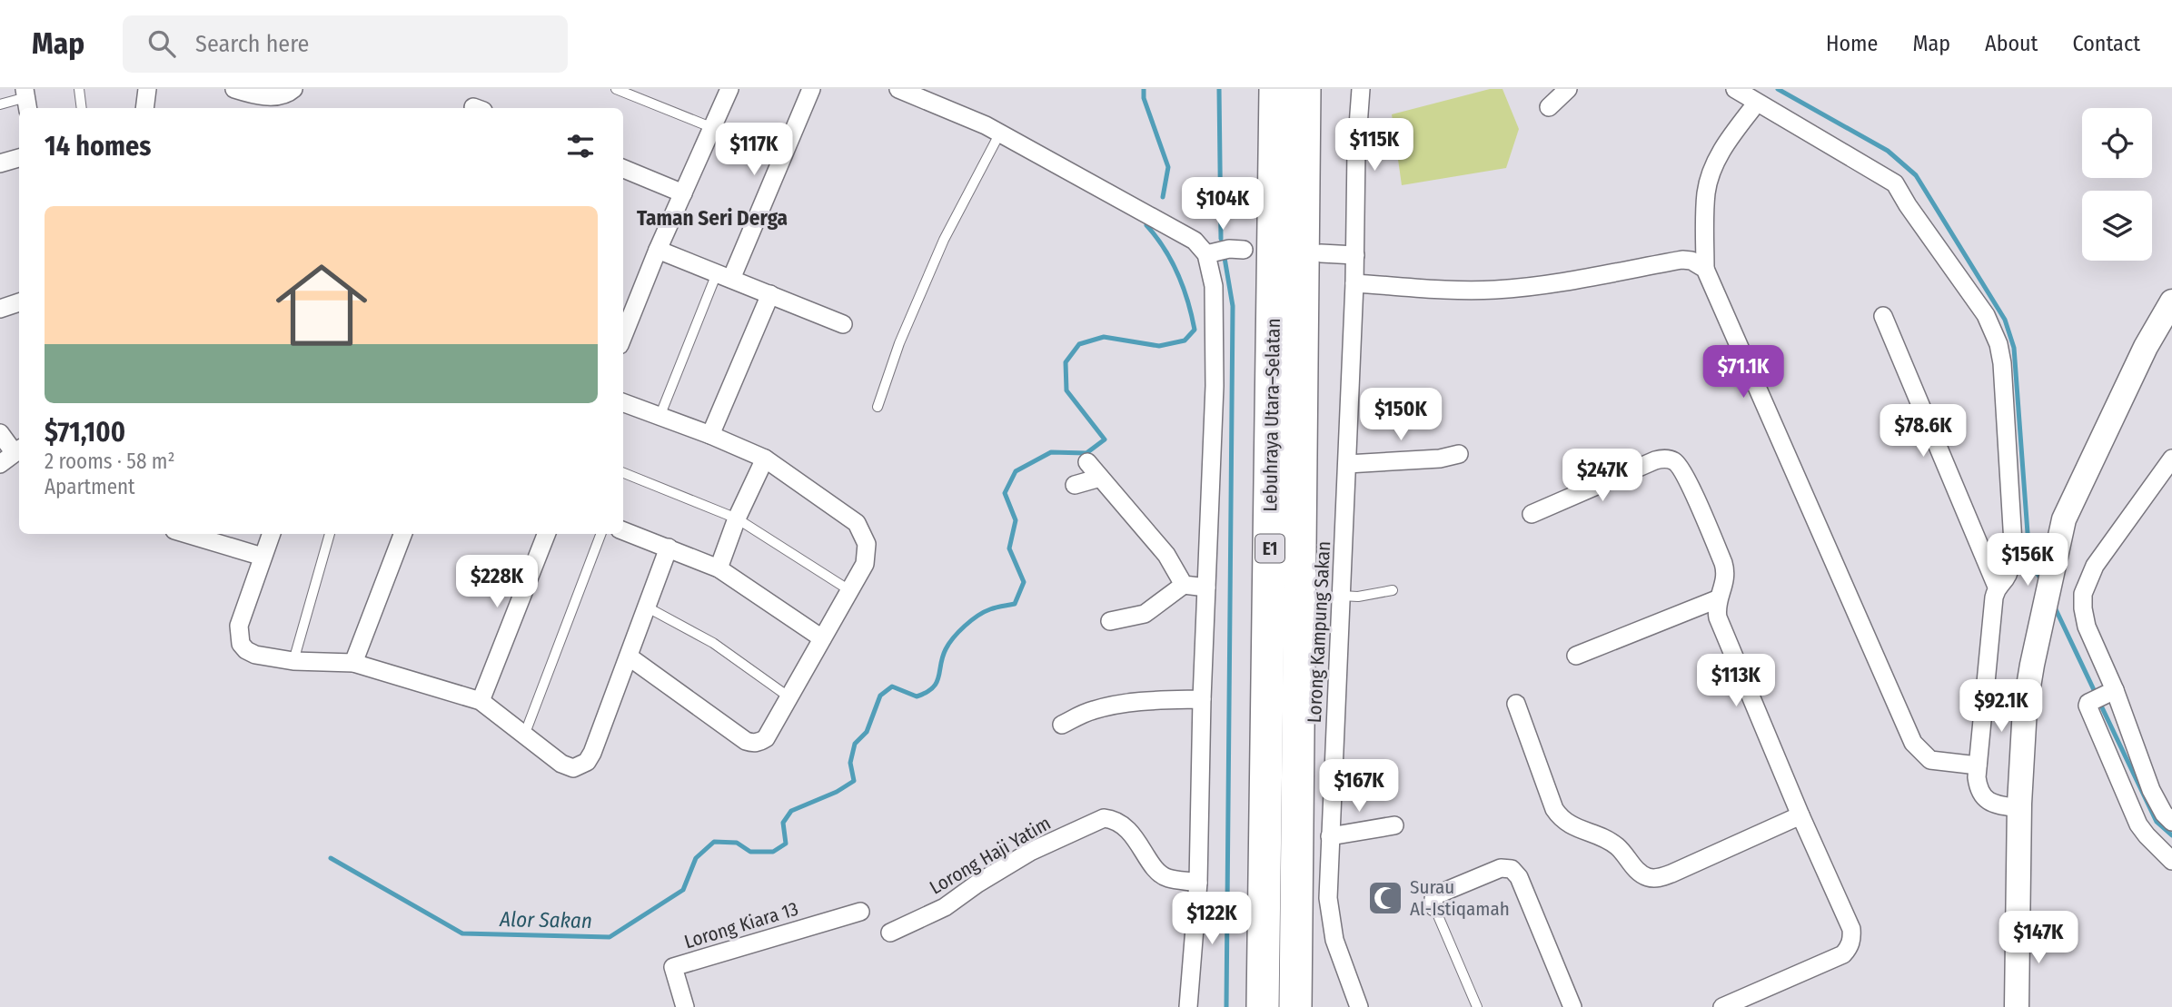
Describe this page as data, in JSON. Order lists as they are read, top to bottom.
{
  "streets": {
    "highway": ["Lebuhraya Utara–Selatan", "E1"],
    "street": ["Lorong Kampung Sakan", "Lorong Haji Yatim", "Lorong Kiara 13"]
  },
  "districts": ["Taman Seri Derga"],
  "water": ["Alor Sakan"],
  "places": {
    "mosque": ["Surau Al-Istiqamah"]
  },
  "page": {
    "header": "Map",
    "search": "Search here",
    "nav": [
      "Home",
      "Map",
      "About",
      "Contact"
    ],
    "heading": "14 homes",
    "price": [
      "$115K",
      "$117K",
      "$104K",
      "$71.1K",
      "$150K",
      "$78.6K",
      "$247K",
      "$156K",
      "$228K",
      "$113K",
      "$92.1K",
      "$167K",
      "$122K",
      "$147K"
    ],
    "list": [
      {
        "name": "$71,100",
        "note": "2 rooms · 58 m² · Apartment"
      }
    ]
  }
}
